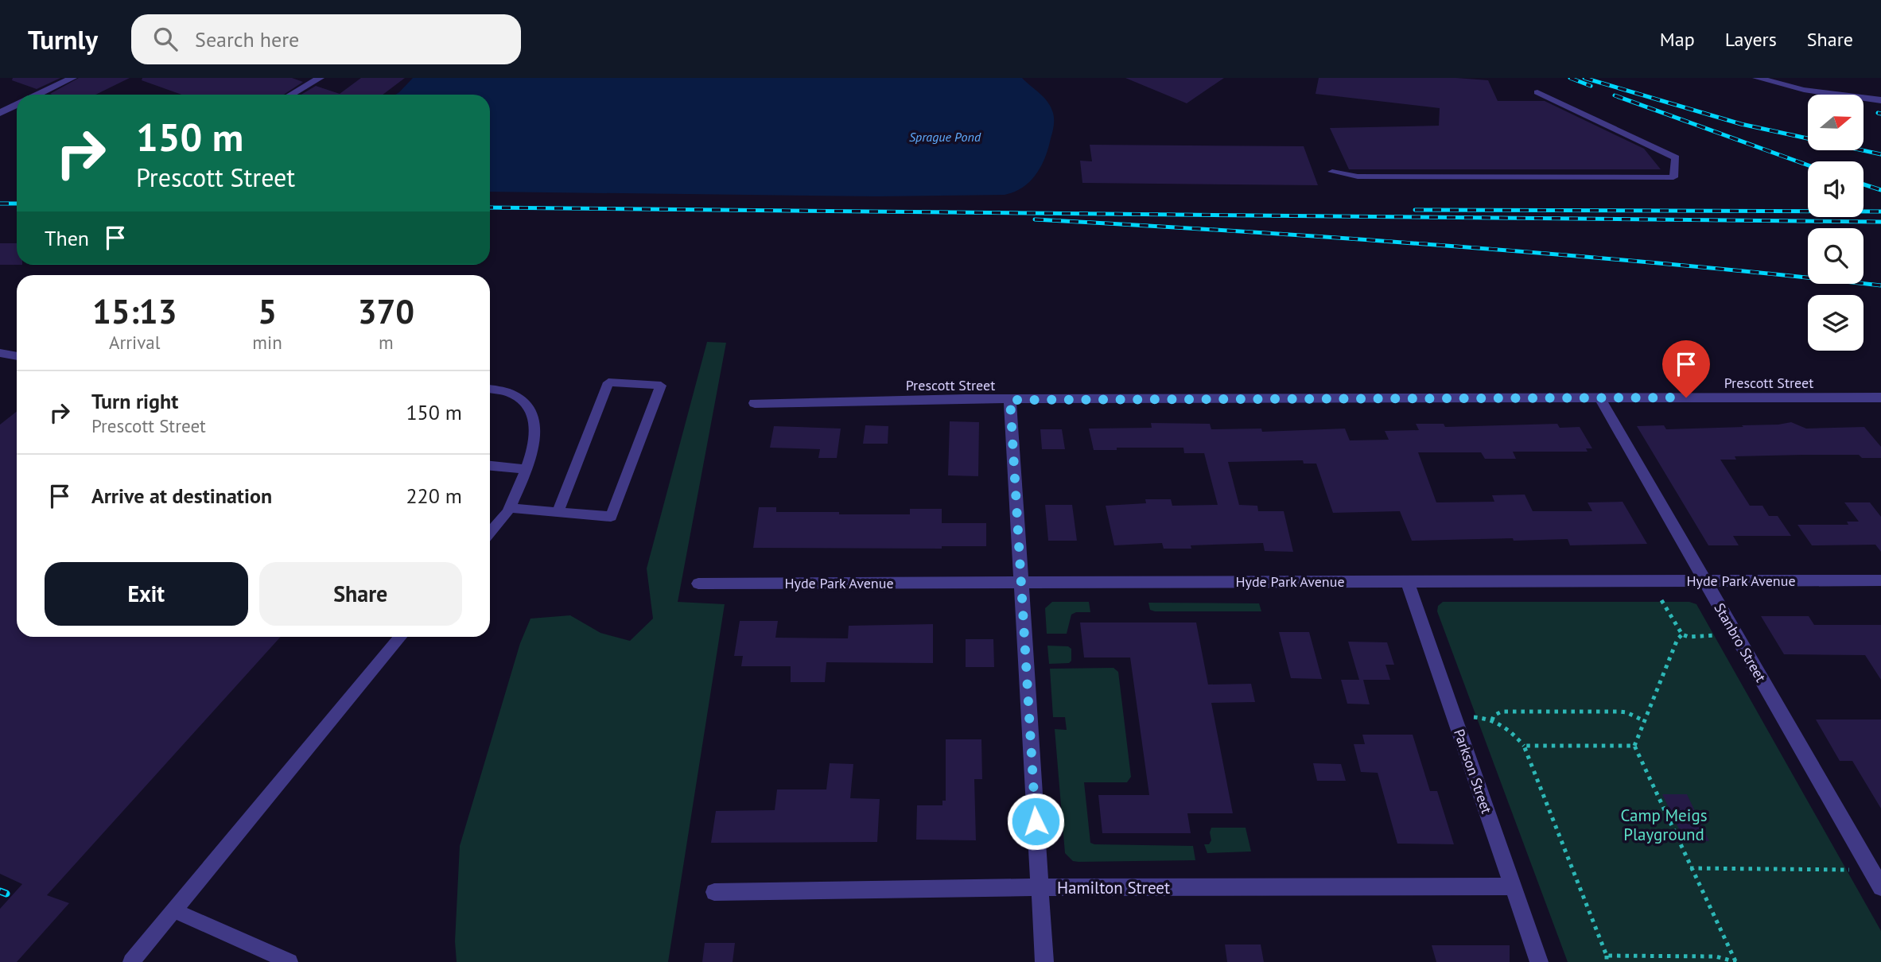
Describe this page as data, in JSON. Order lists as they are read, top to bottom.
{
  "streets": {
    "street": [
      "Prescott Street",
      "Hyde Park Avenue",
      "Stanbro Street",
      "Parkson Street",
      "Hamilton Street"
    ]
  },
  "crossings": [
    ["Prescott Street", "Stanbro Street"],
    ["Hyde Park Avenue", "Stanbro Street"],
    ["Hyde Park Avenue", "Parkson Street"],
    ["Parkson Street", "Hamilton Street"]
  ],
  "water": ["Sprague Pond"],
  "parks": ["Camp Meigs Playground"],
  "north": "right",
  "page": {
    "header": "Turnly",
    "search": "Search here",
    "nav": ["Map", "Layers", "Share"],
    "turn": ["150 m", "Prescott Street"],
    "then": "Then",
    "eta": [
      "15:13",
      "Arrival",
      "5",
      "min",
      "370",
      "m"
    ],
    "list": [
      {
        "name": "Turn right",
        "note": "Prescott Street",
        "value": "150 m"
      },
      {
        "name": "Arrive at destination",
        "value": "220 m"
      }
    ],
    "buttons": ["Exit", "Share"]
  }
}
